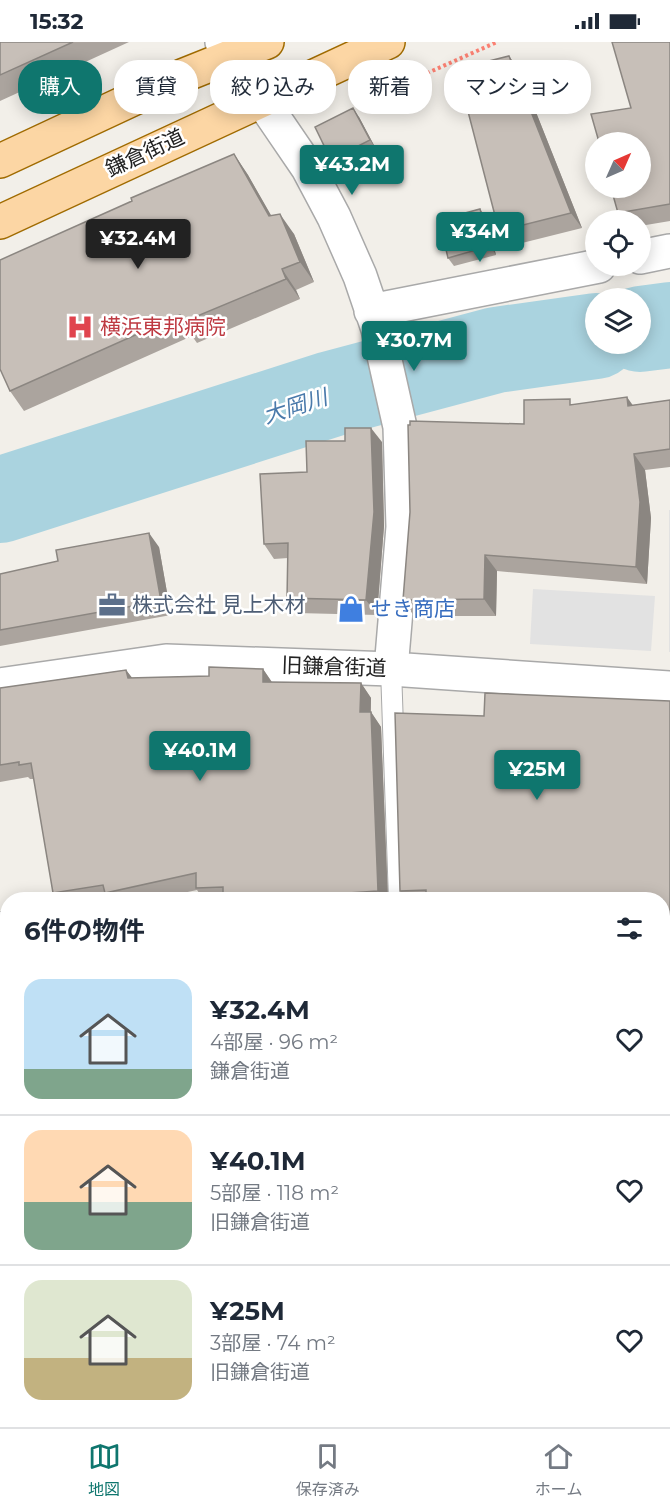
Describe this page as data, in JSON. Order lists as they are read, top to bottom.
{
  "streets": {
    "main road": ["鎌倉街道"],
    "street": ["旧鎌倉街道"]
  },
  "water": ["大岡川"],
  "places": {
    "hospital": ["横浜東邦病院"],
    "office": ["株式会社 見上木材"],
    "shop": ["せき商店"]
  },
  "north": "top right",
  "page": {
    "status": "15:32",
    "chip": [
      "購入",
      "賃貸",
      "絞り込み",
      "新着",
      "マンション"
    ],
    "price": [
      "¥43.2M",
      "¥34M",
      "¥32.4M",
      "¥30.7M",
      "¥40.1M",
      "¥25M"
    ],
    "heading": "6件の物件",
    "list": [
      {
        "name": "¥32.4M",
        "note": "4部屋 · 96 m² · 鎌倉街道"
      },
      {
        "name": "¥40.1M",
        "note": "5部屋 · 118 m² · 旧鎌倉街道"
      },
      {
        "name": "¥25M",
        "note": "3部屋 · 74 m² · 旧鎌倉街道"
      }
    ],
    "tabs": ["地図", "保存済み", "ホーム"]
  }
}
